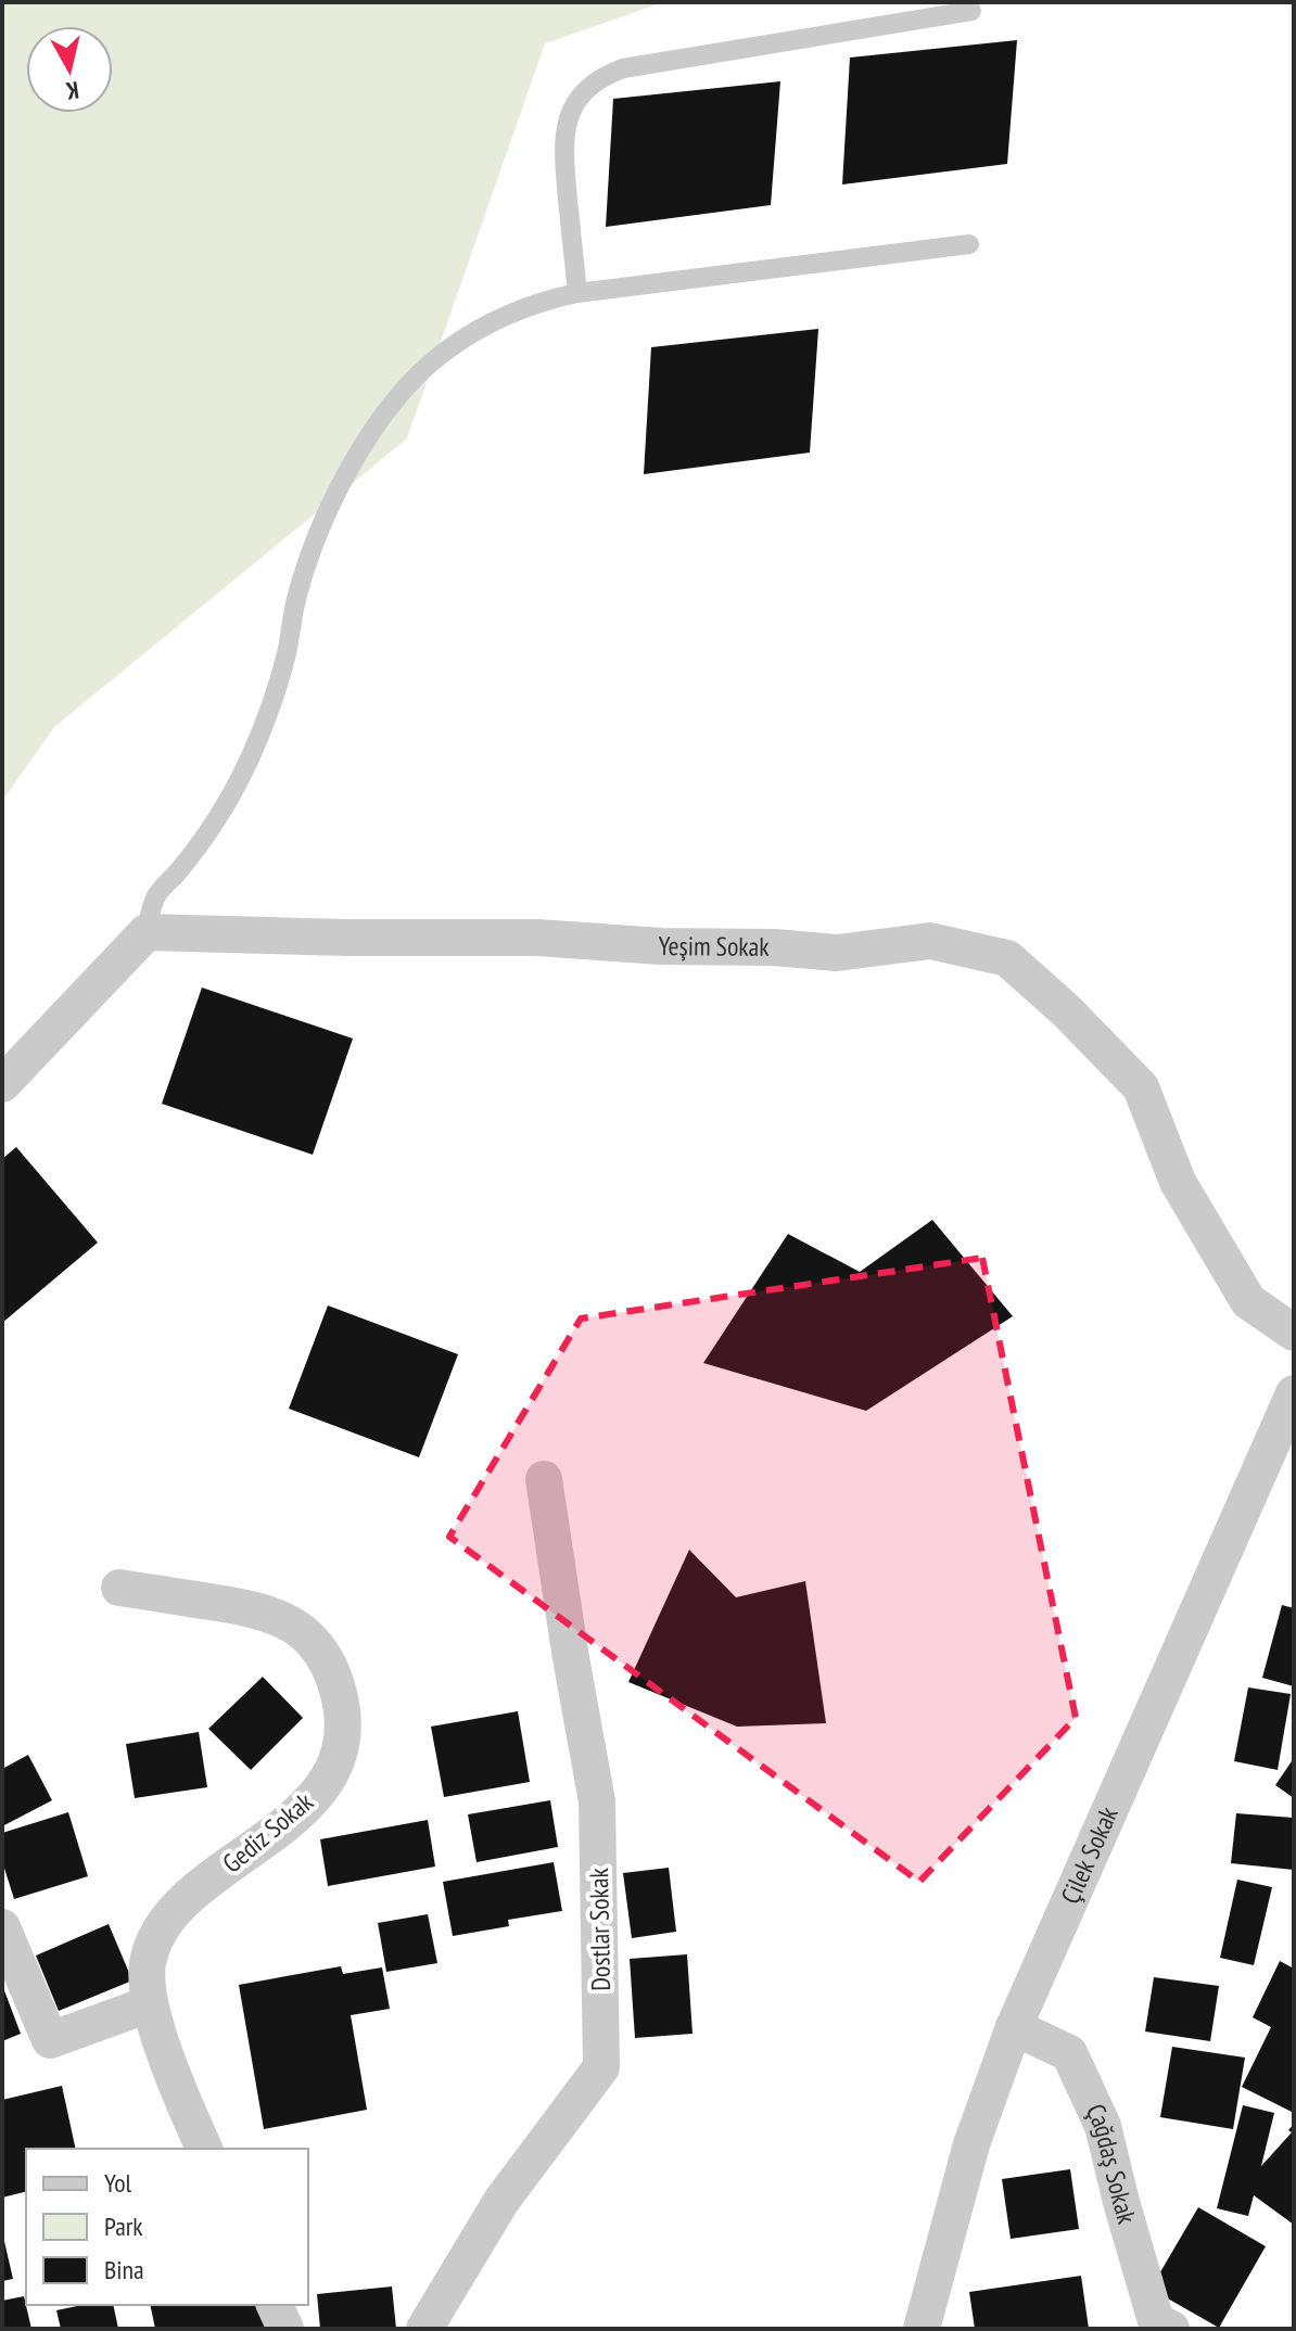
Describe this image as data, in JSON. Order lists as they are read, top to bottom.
{
  "streets": {
    "street": [
      "Yeşim Sokak",
      "Gediz Sokak",
      "Çilek Sokak",
      "Dostlar Sokak",
      "Çağdaş Sokak"
    ]
  },
  "crossings": [
    ["Çilek Sokak", "Çağdaş Sokak"]
  ],
  "legend": ["Yol", "Park", "Bina"],
  "north": "bottom"
}
